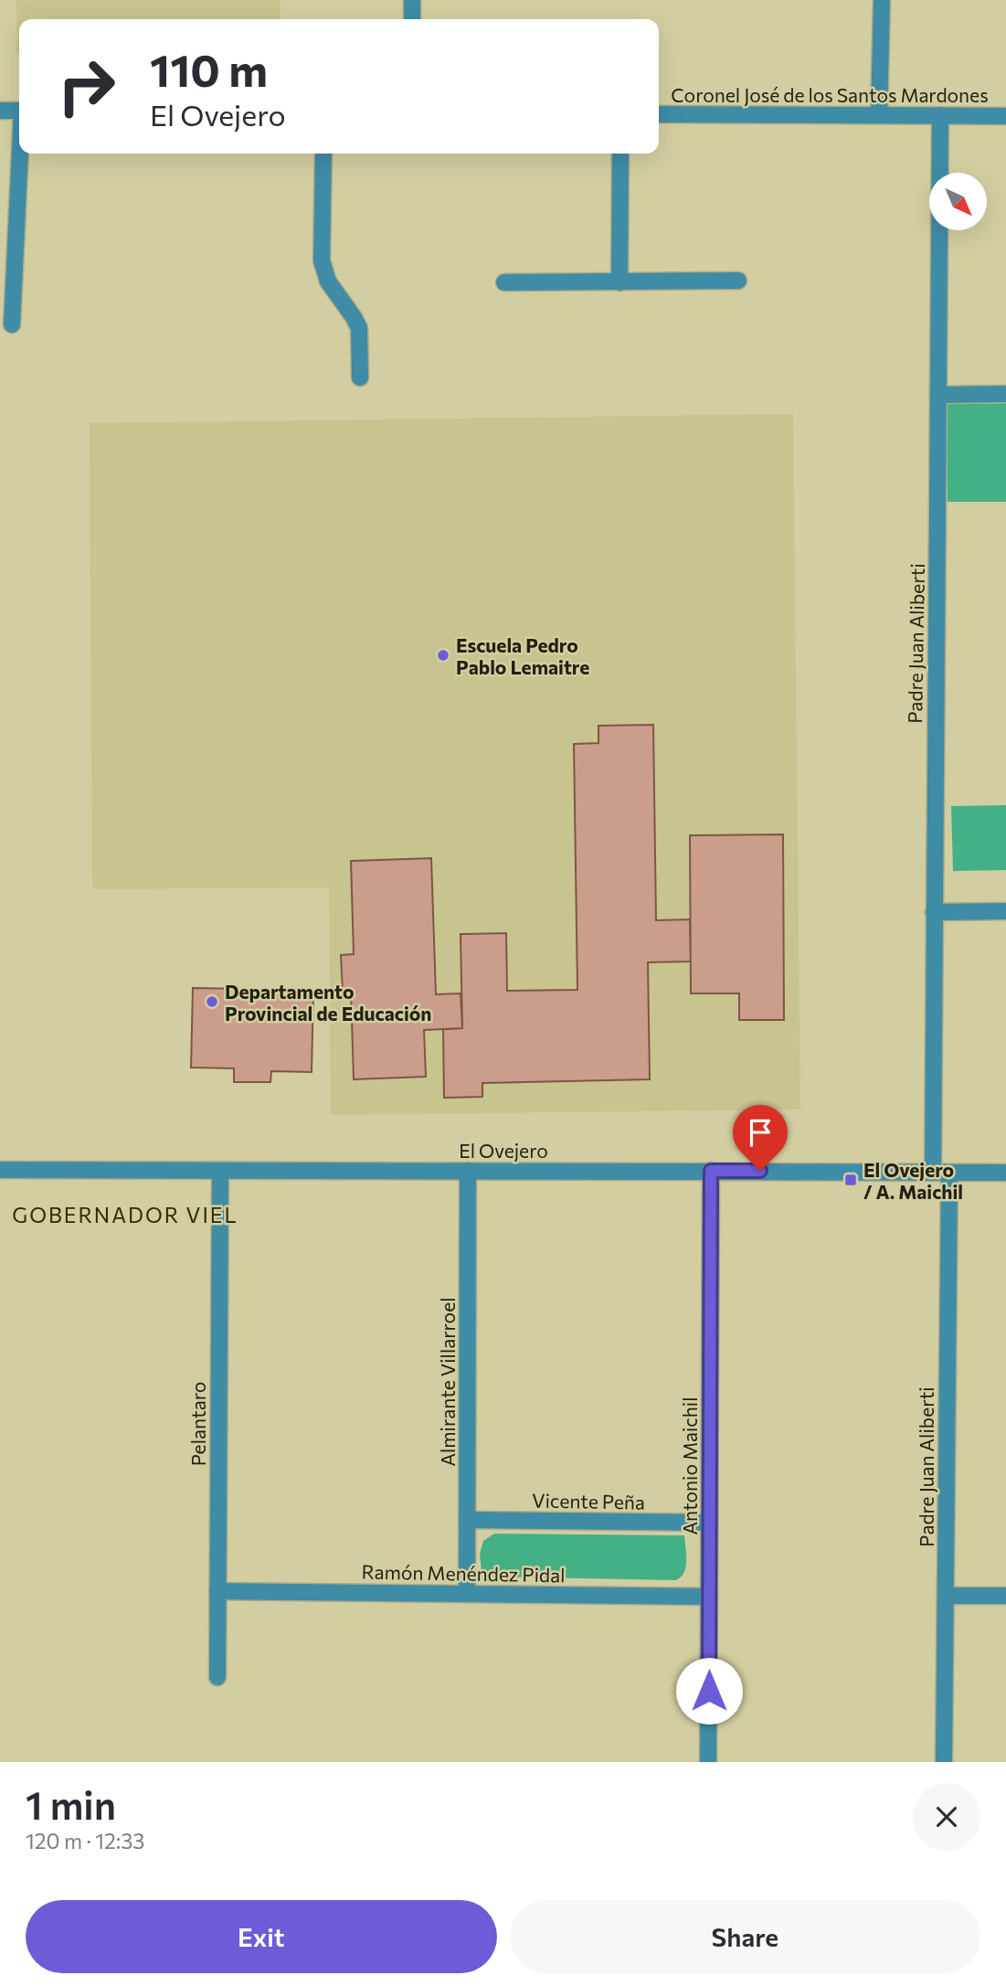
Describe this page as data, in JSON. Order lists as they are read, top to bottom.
{
  "streets": {
    "street": [
      "Coronel José de los Santos Mardones",
      "Padre Juan Aliberti",
      "El Ovejero",
      "Almirante Villarroel",
      "Pelantaro",
      "Antonio Maichil",
      "Vicente Peña",
      "Ramón Menéndez Pidal"
    ]
  },
  "crossings": [
    ["Coronel José de los Santos Mardones", "Padre Juan Aliberti"],
    ["Padre Juan Aliberti", "El Ovejero"],
    ["El Ovejero", "Almirante Villarroel"],
    ["El Ovejero", "Pelantaro"],
    ["El Ovejero", "Antonio Maichil"],
    ["Almirante Villarroel", "Vicente Peña"],
    ["Almirante Villarroel", "Ramón Menéndez Pidal"],
    ["Pelantaro", "Ramón Menéndez Pidal"],
    ["Antonio Maichil", "Vicente Peña"],
    ["Antonio Maichil", "Ramón Menéndez Pidal"]
  ],
  "districts": ["GOBERNADOR VIEL"],
  "places": {
    "other": ["Escuela Pedro Pablo Lemaitre", "Departamento Provincial de Educación"],
    "transit": ["El Ovejero / A. Maichil"]
  },
  "north": "bottom right",
  "page": {
    "turn": ["110 m", "El Ovejero"],
    "heading": ["1 min", "120 m · 12:33"],
    "buttons": ["Exit", "Share"]
  }
}
